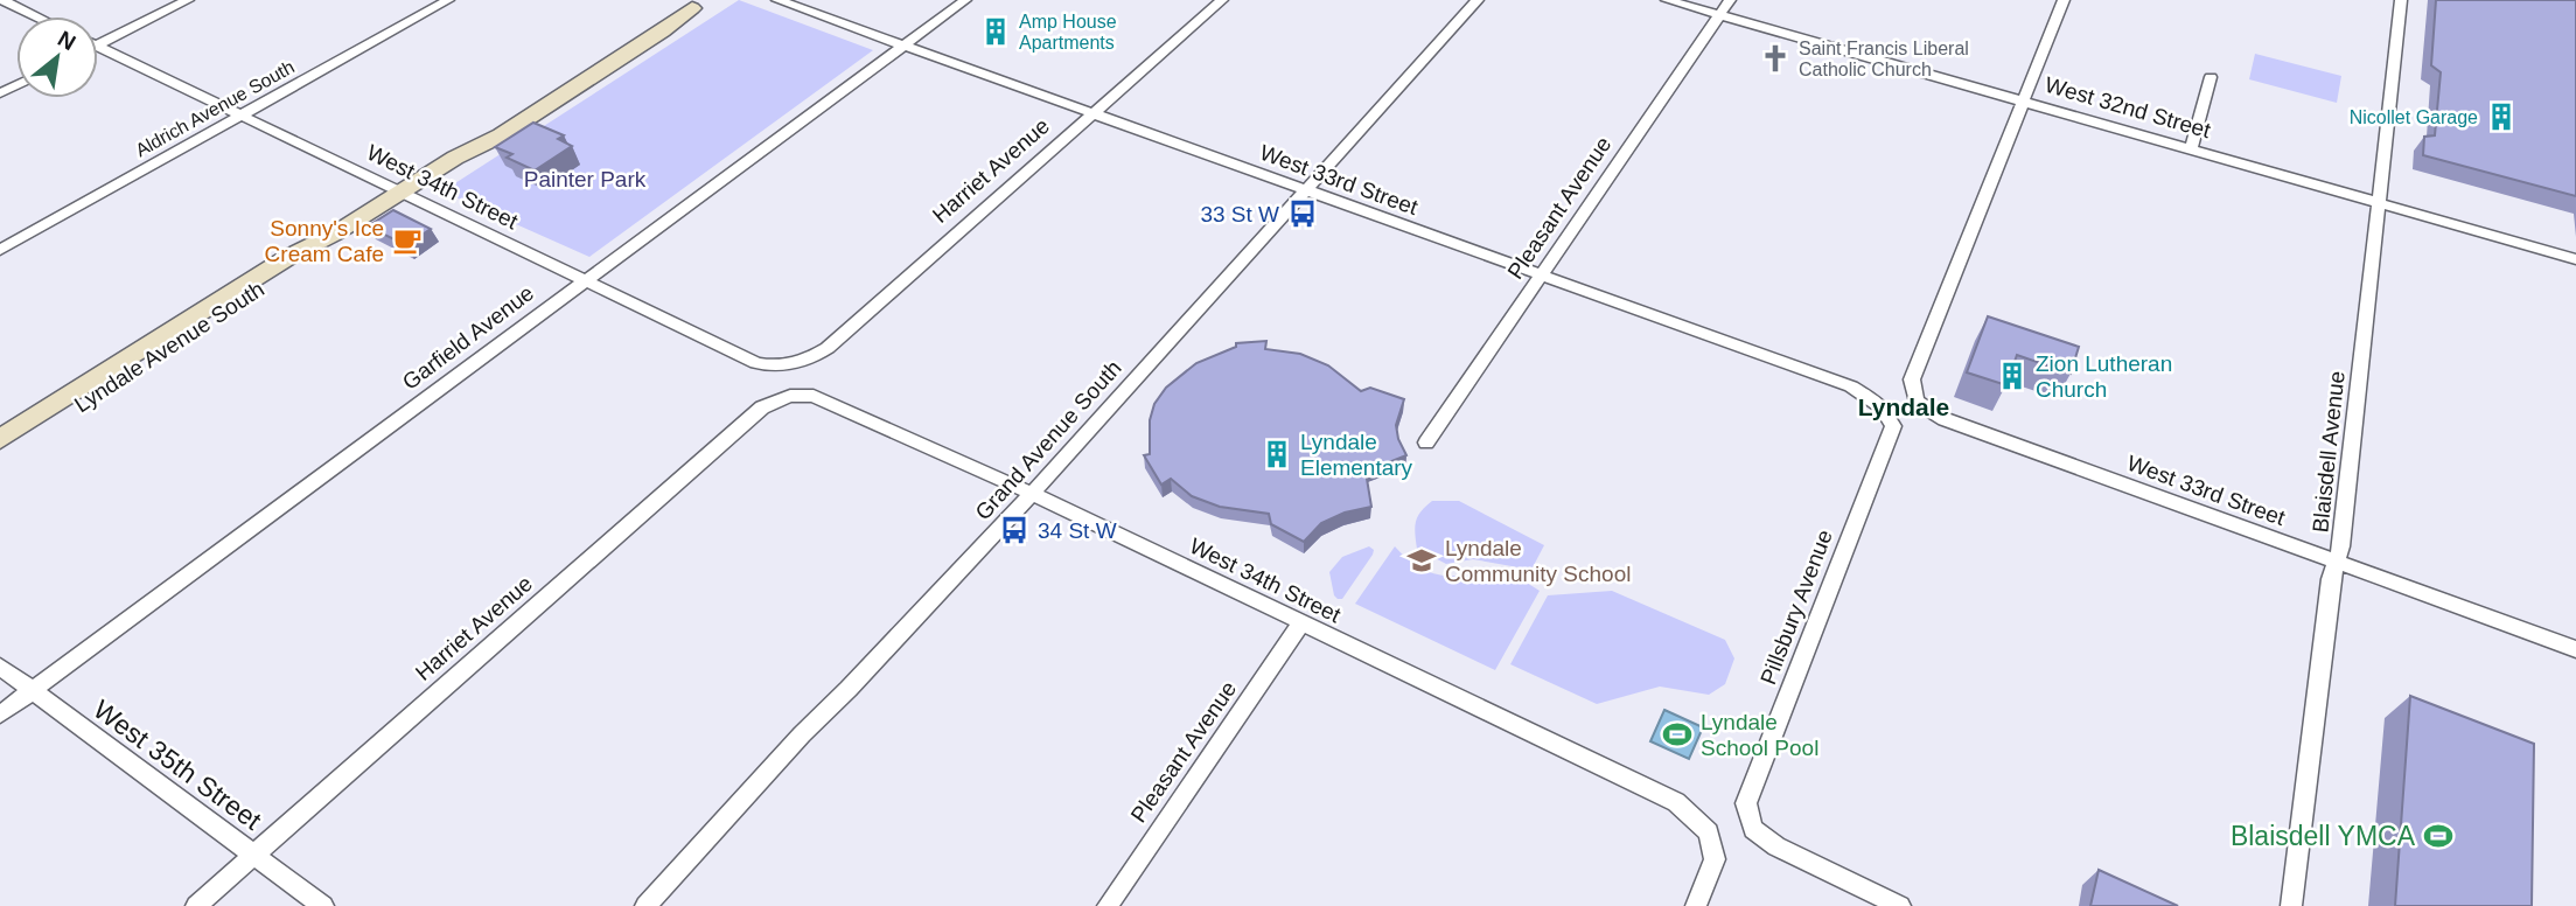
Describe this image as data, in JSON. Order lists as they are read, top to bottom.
{
  "streets": {
    "main road": ["Lyndale Avenue South"],
    "street": [
      "West 32nd Street",
      "Aldrich Avenue South",
      "Harriet Avenue",
      "West 33rd Street",
      "West 34th Street",
      "Pleasant Avenue",
      "Garfield Avenue",
      "Grand Avenue South",
      "Blaisdell Avenue",
      "Pillsbury Avenue",
      "West 35th Street"
    ]
  },
  "crossings": [
    ["West 32nd Street", "West 33rd Street"],
    ["West 32nd Street", "Pleasant Avenue"],
    ["West 32nd Street", "Blaisdell Avenue"],
    ["Aldrich Avenue South", "West 34th Street"],
    ["Harriet Avenue", "West 33rd Street"],
    ["Harriet Avenue", "West 34th Street"],
    ["Harriet Avenue", "West 35th Street"],
    ["West 33rd Street", "Pleasant Avenue"],
    ["West 33rd Street", "Garfield Avenue"],
    ["West 33rd Street", "Grand Avenue South"],
    ["West 33rd Street", "Blaisdell Avenue"],
    ["West 33rd Street", "Pillsbury Avenue"],
    ["West 34th Street", "Pleasant Avenue"],
    ["West 34th Street", "Garfield Avenue"],
    ["West 34th Street", "Lyndale Avenue South"],
    ["West 34th Street", "Grand Avenue South"],
    ["Garfield Avenue", "West 35th Street"]
  ],
  "districts": ["Lyndale"],
  "parks": ["Painter Park"],
  "places": {
    "building": [
      "Amp House Apartments",
      "Nicollet Garage",
      "Zion Lutheran Church",
      "Lyndale Elementary"
    ],
    "church": ["Saint Francis Liberal Catholic Church"],
    "bus stop": ["33 St W", "34 St W"],
    "cafe": ["Sonny's Ice Cream Cafe"],
    "school or university": ["Lyndale Community School"],
    "sports": ["Lyndale School Pool", "Blaisdell YMCA"]
  },
  "north": "top right"
}
